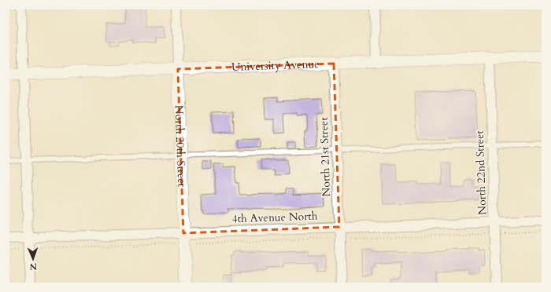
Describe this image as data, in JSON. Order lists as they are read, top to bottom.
{
  "streets": {
    "street": [
      "University Avenue",
      "North 20th Street",
      "North 21st Street",
      "North 22nd Street",
      "4th Avenue North"
    ]
  },
  "crossings": [
    ["University Avenue", "North 20th Street"],
    ["University Avenue", "North 21st Street"],
    ["University Avenue", "North 22nd Street"],
    ["North 20th Street", "4th Avenue North"],
    ["North 21st Street", "4th Avenue North"],
    ["North 22nd Street", "4th Avenue North"]
  ],
  "north": "bottom"
}
